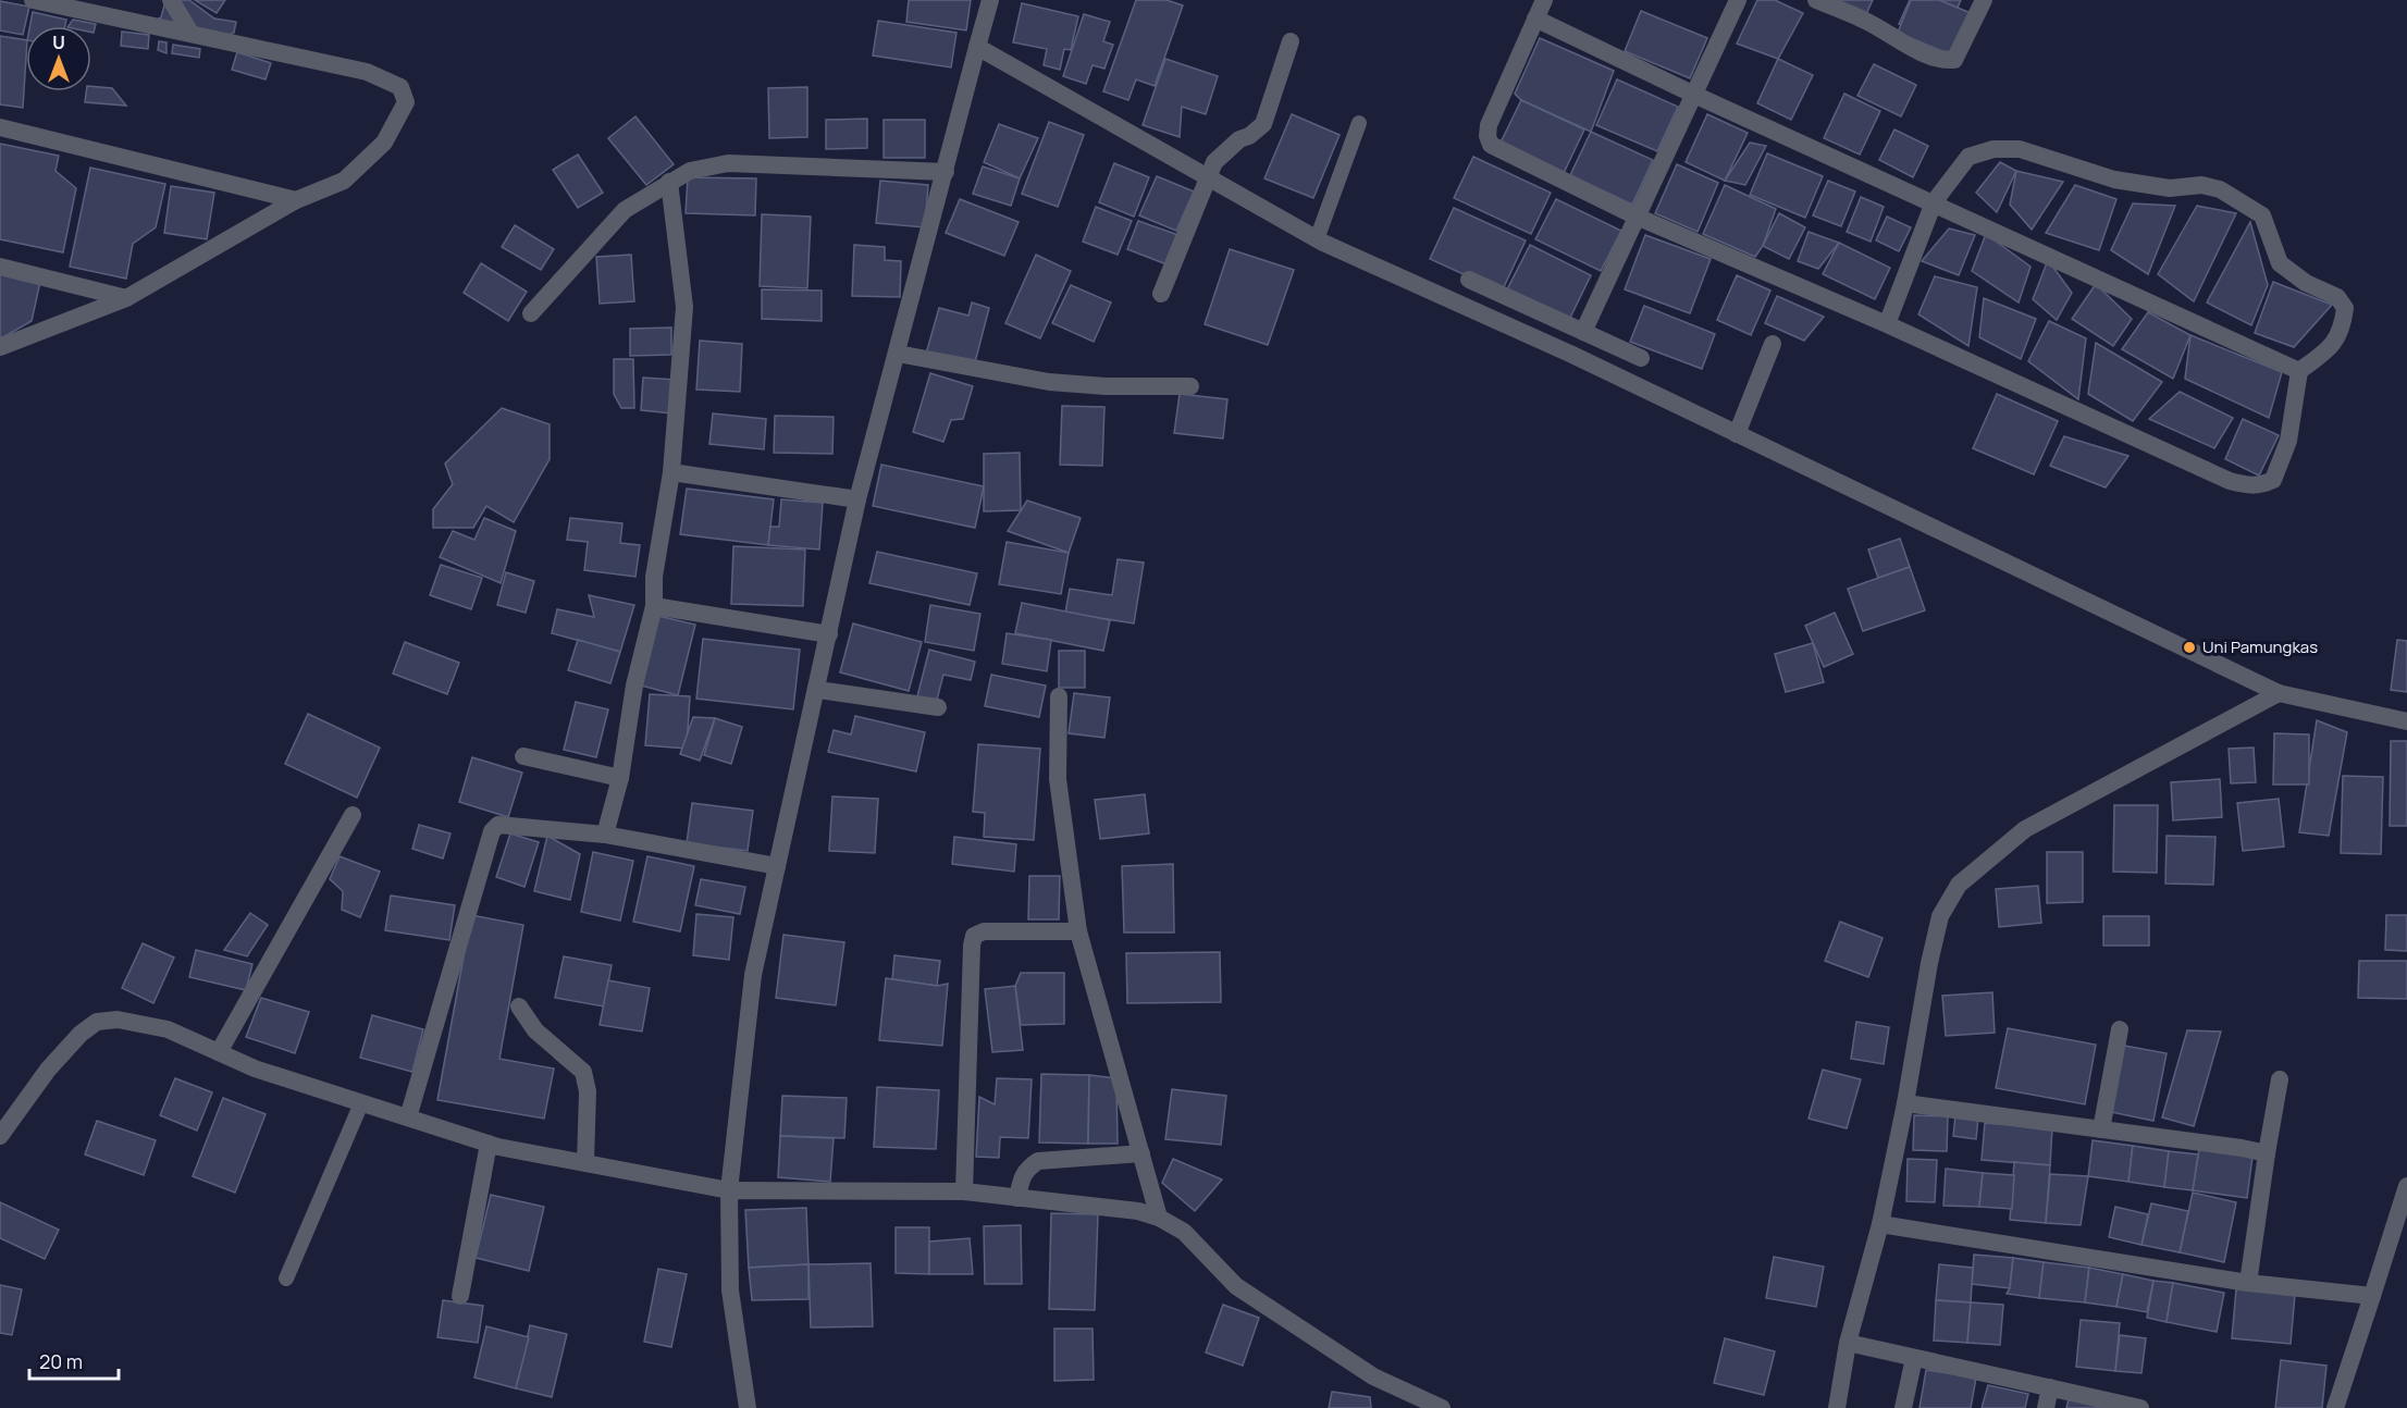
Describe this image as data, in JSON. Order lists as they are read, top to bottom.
{
  "places": ["Uni Pamungkas"],
  "scale_bar": "20 m",
  "north": "top"
}
